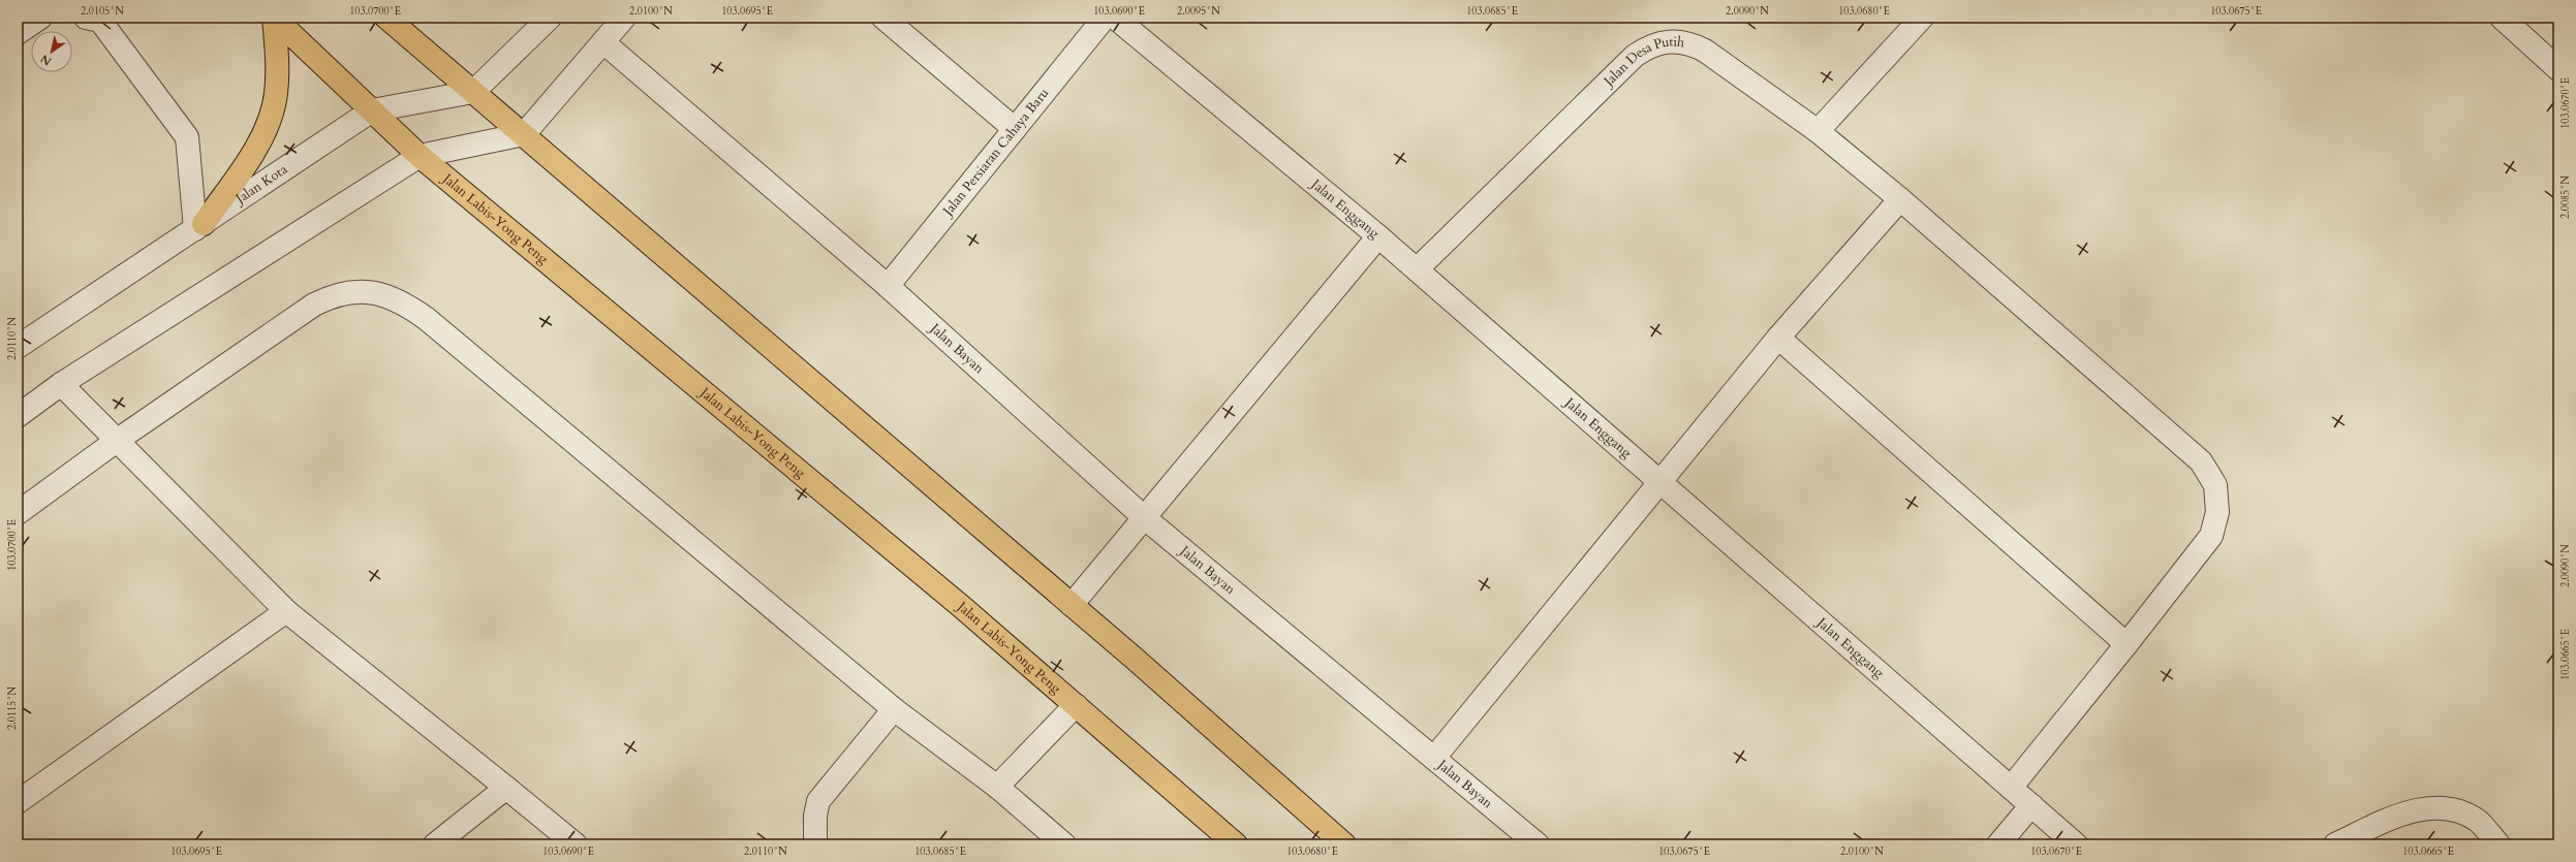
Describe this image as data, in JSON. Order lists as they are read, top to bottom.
{
  "streets": {
    "highway": ["Jalan Labis-Yong Peng"],
    "street": [
      "Jalan Desa Putih",
      "Jalan Persiaran Cahaya Baru",
      "Jalan Kota",
      "Jalan Enggang",
      "Jalan Bayan"
    ]
  },
  "crossings": [
    ["Jalan Desa Putih", "Jalan Enggang"],
    ["Jalan Persiaran Cahaya Baru", "Jalan Bayan"],
    ["Jalan Kota", "Jalan Labis-Yong Peng"]
  ],
  "north": "bottom left",
  "coordinates": [
    "2.0105°N",
    "103.0700°E",
    "2.0100°N",
    "103.0695°E",
    "103.0690°E",
    "2.0095°N",
    "103.0685°E",
    "2.0090°N",
    "103.0680°E",
    "103.0675°E",
    "103.0670°E",
    "2.0085°N",
    "2.0110°N",
    "103.0665°E",
    "2.0115°N"
  ]
}
